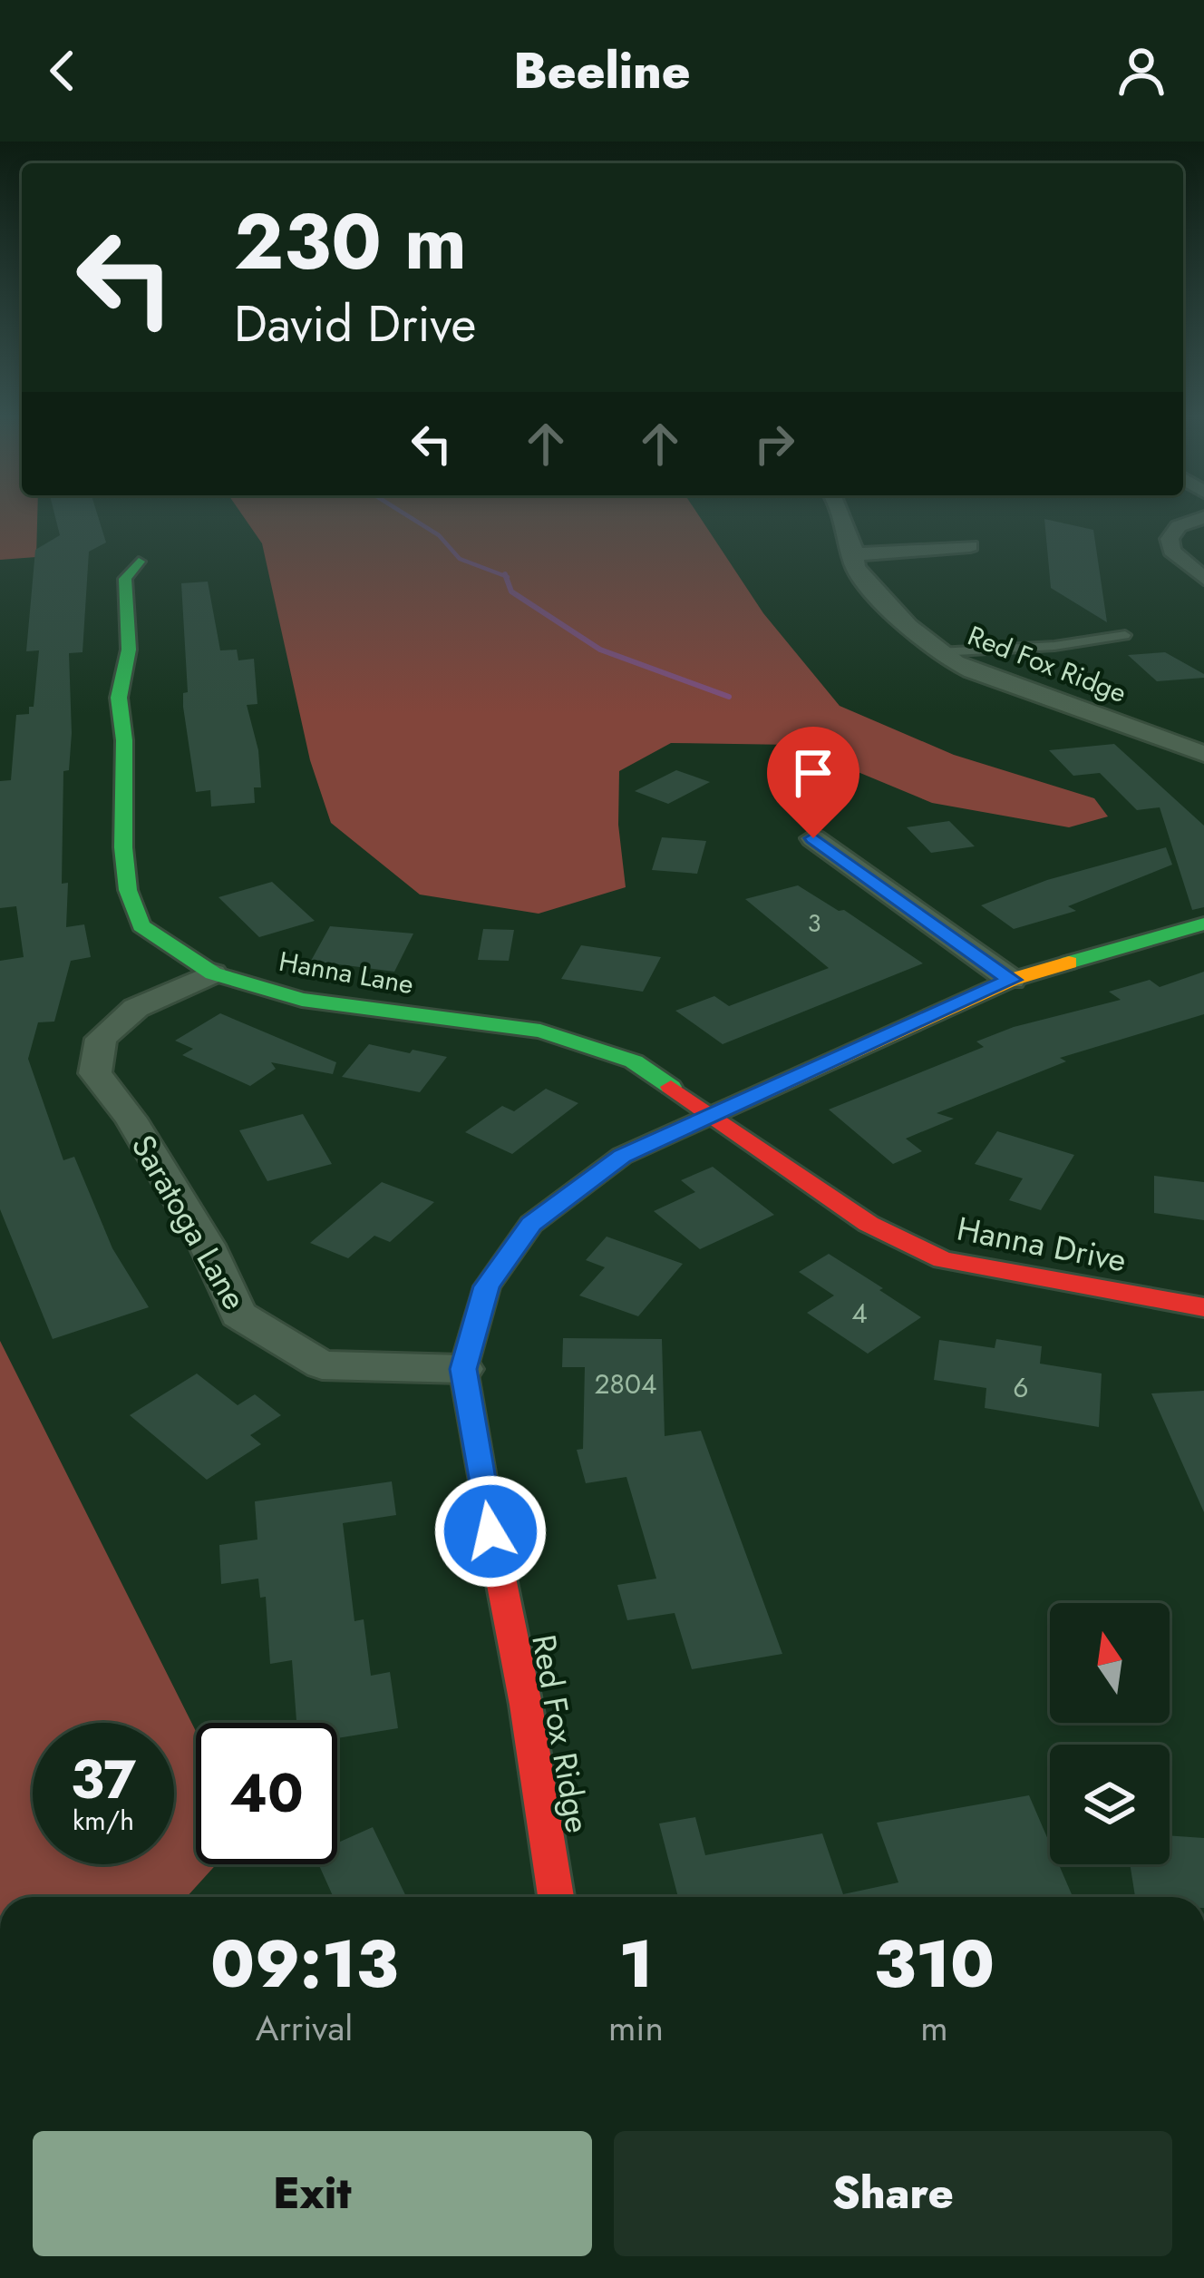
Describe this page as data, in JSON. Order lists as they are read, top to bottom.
{
  "streets": {
    "street": [
      "Red Fox Ridge",
      "Hanna Lane",
      "Saratoga Lane",
      "Hanna Drive"
    ]
  },
  "crossings": [
    ["Red Fox Ridge", "Hanna Lane"],
    ["Red Fox Ridge", "Saratoga Lane"],
    ["Red Fox Ridge", "Hanna Drive"],
    ["Hanna Lane", "Saratoga Lane"],
    ["Hanna Lane", "Hanna Drive"]
  ],
  "house_numbers": [
    "3",
    "4",
    "2804",
    "6"
  ],
  "north": "top",
  "page": {
    "header": "Beeline",
    "turn": ["230 m", "David Drive"],
    "speed": "37 km/h",
    "limit": "40",
    "eta": [
      "09:13",
      "Arrival",
      "1",
      "min",
      "310",
      "m"
    ],
    "buttons": ["Exit", "Share"]
  }
}
